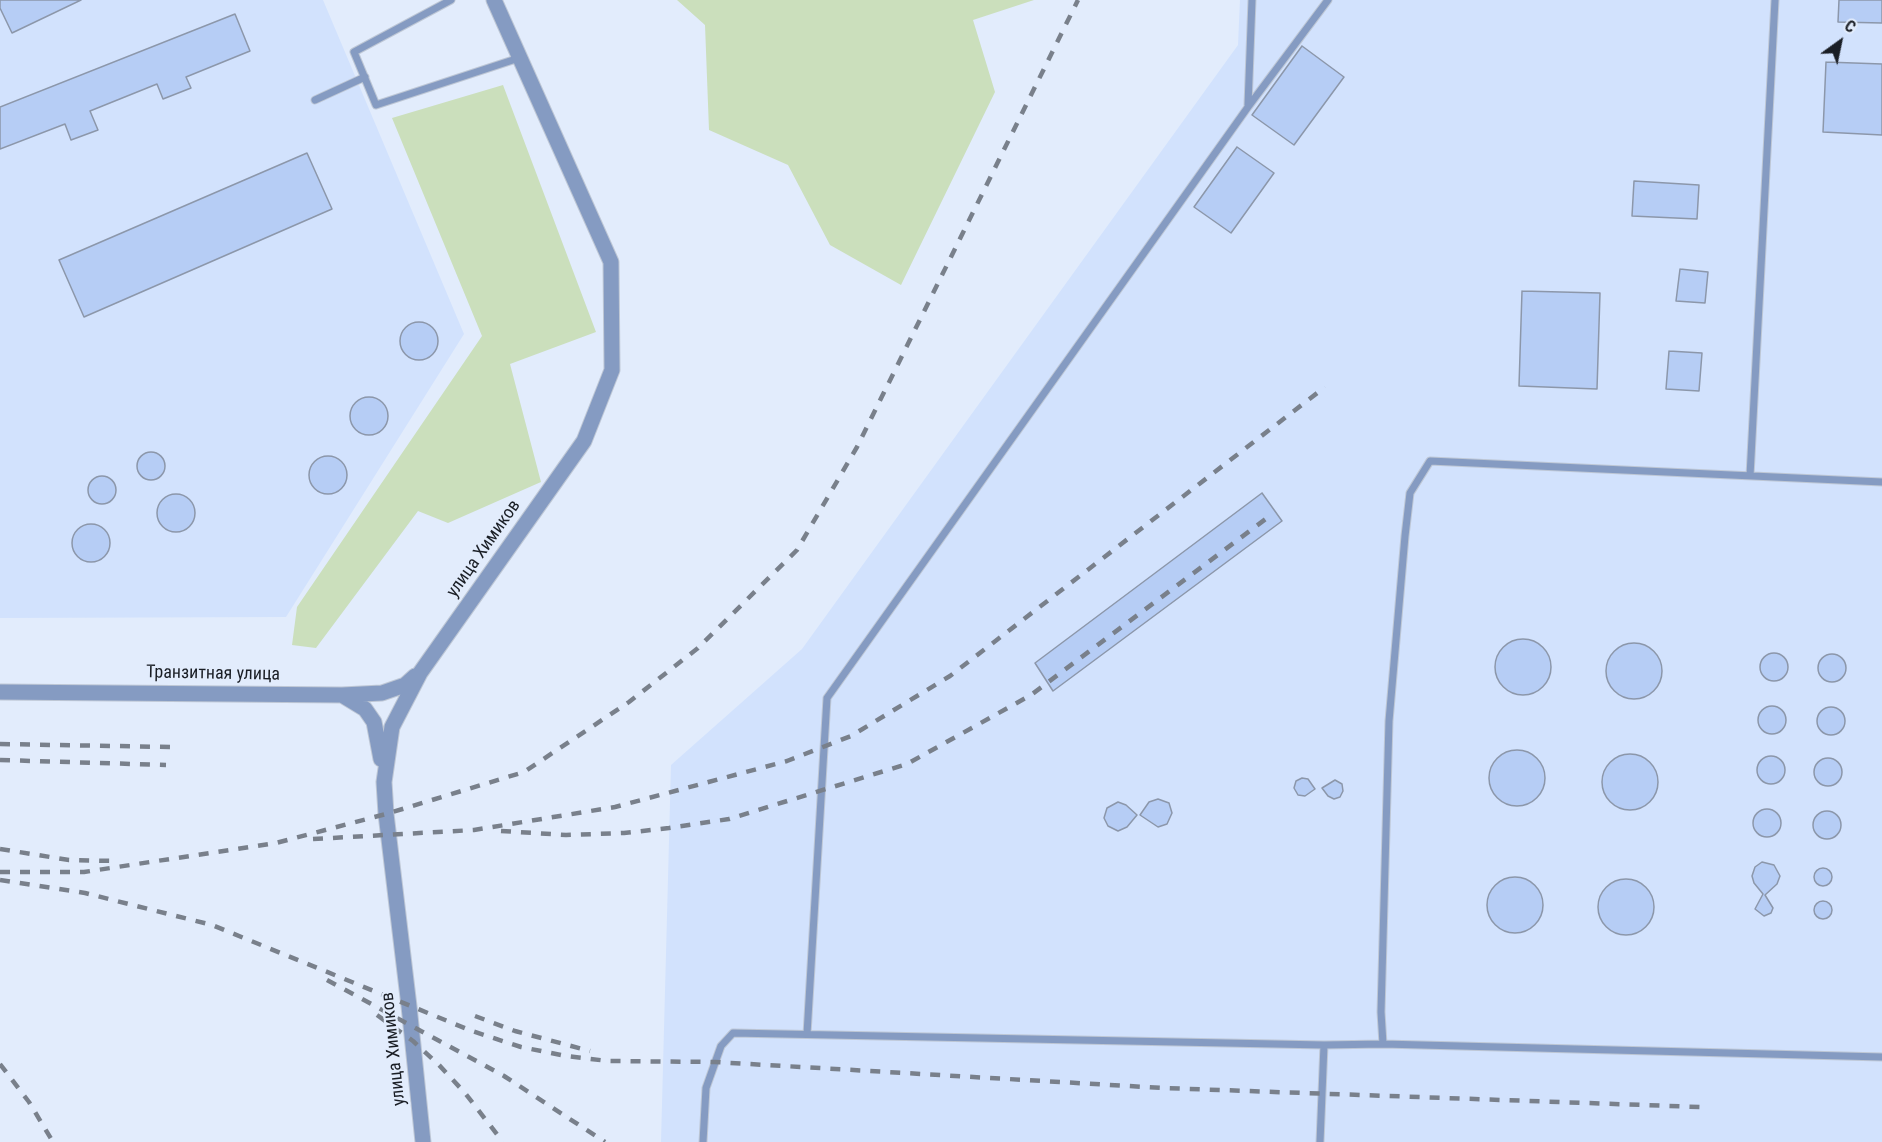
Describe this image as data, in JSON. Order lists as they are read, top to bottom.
{
  "streets": {
    "street": ["улица Химиков", "Транзитная улица"]
  },
  "crossings": [
    ["улица Химиков", "Транзитная улица"]
  ],
  "north": "top right"
}
